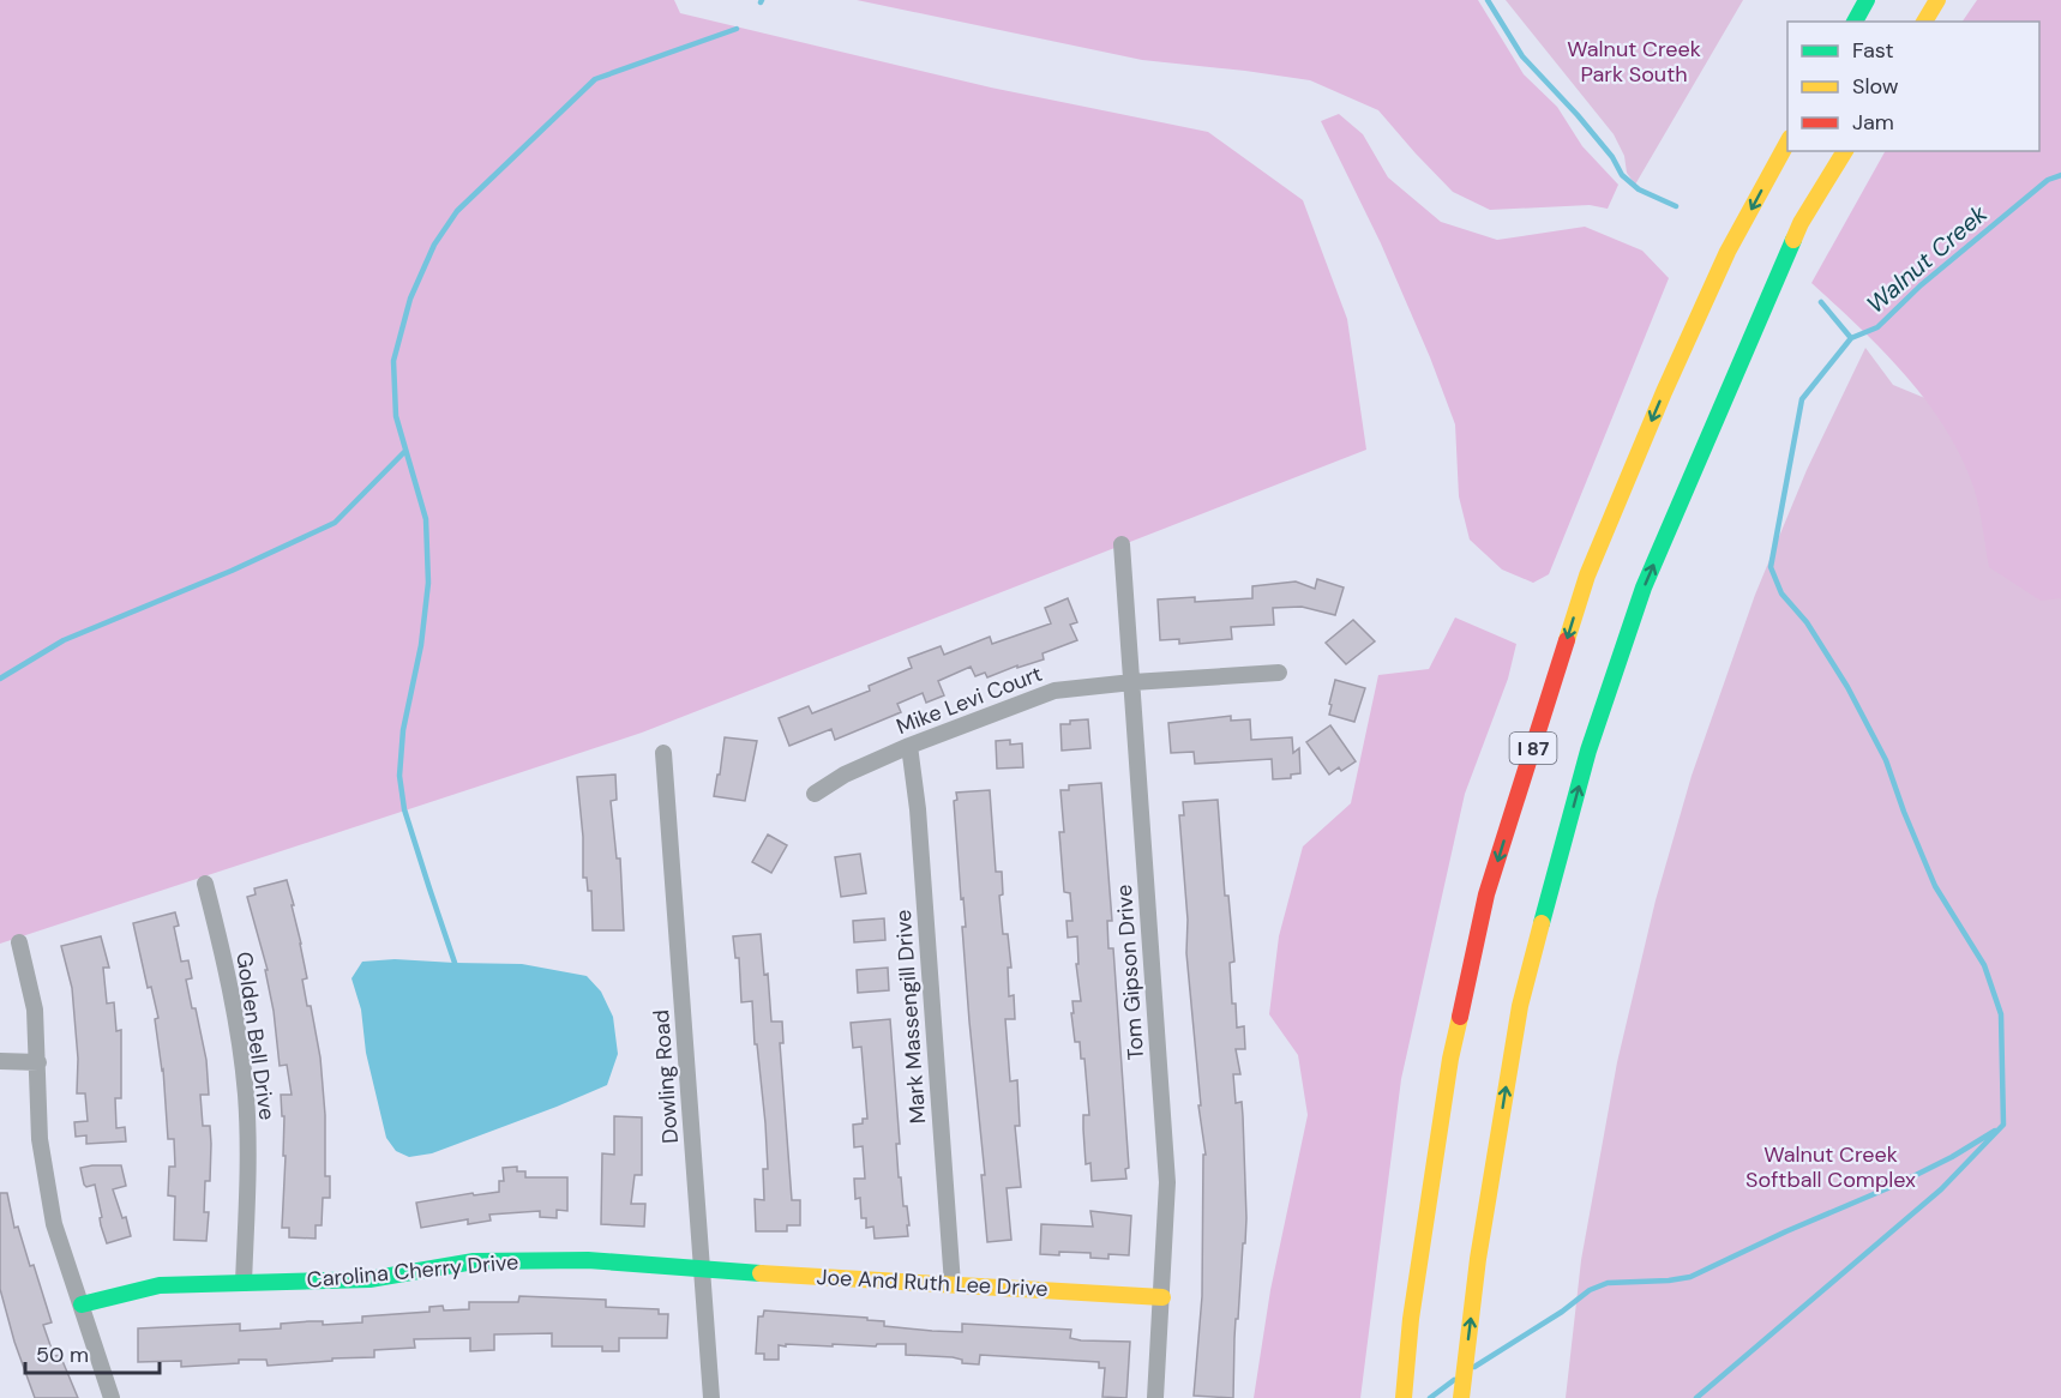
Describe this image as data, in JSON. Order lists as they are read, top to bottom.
{
  "streets": {
    "main road": ["I 87", "Carolina Cherry Drive", "Joe And Ruth Lee Drive"],
    "street": [
      "Mike Levi Court",
      "Tom Gipson Drive",
      "Mark Massengill Drive",
      "Golden Bell Drive",
      "Dowling Road"
    ]
  },
  "crossings": [
    ["Mike Levi Court", "Tom Gipson Drive"],
    ["Mike Levi Court", "Mark Massengill Drive"],
    ["Tom Gipson Drive", "Joe And Ruth Lee Drive"],
    ["Mark Massengill Drive", "Joe And Ruth Lee Drive"],
    ["Golden Bell Drive", "Carolina Cherry Drive"],
    ["Dowling Road", "Carolina Cherry Drive"],
    ["Dowling Road", "Joe And Ruth Lee Drive"],
    ["Carolina Cherry Drive", "Joe And Ruth Lee Drive"]
  ],
  "water": ["Walnut Creek"],
  "parks": ["Walnut Creek Park South", "Walnut Creek Softball Complex"],
  "legend": ["Fast", "Slow", "Jam"],
  "scale_bar": "50 m"
}
